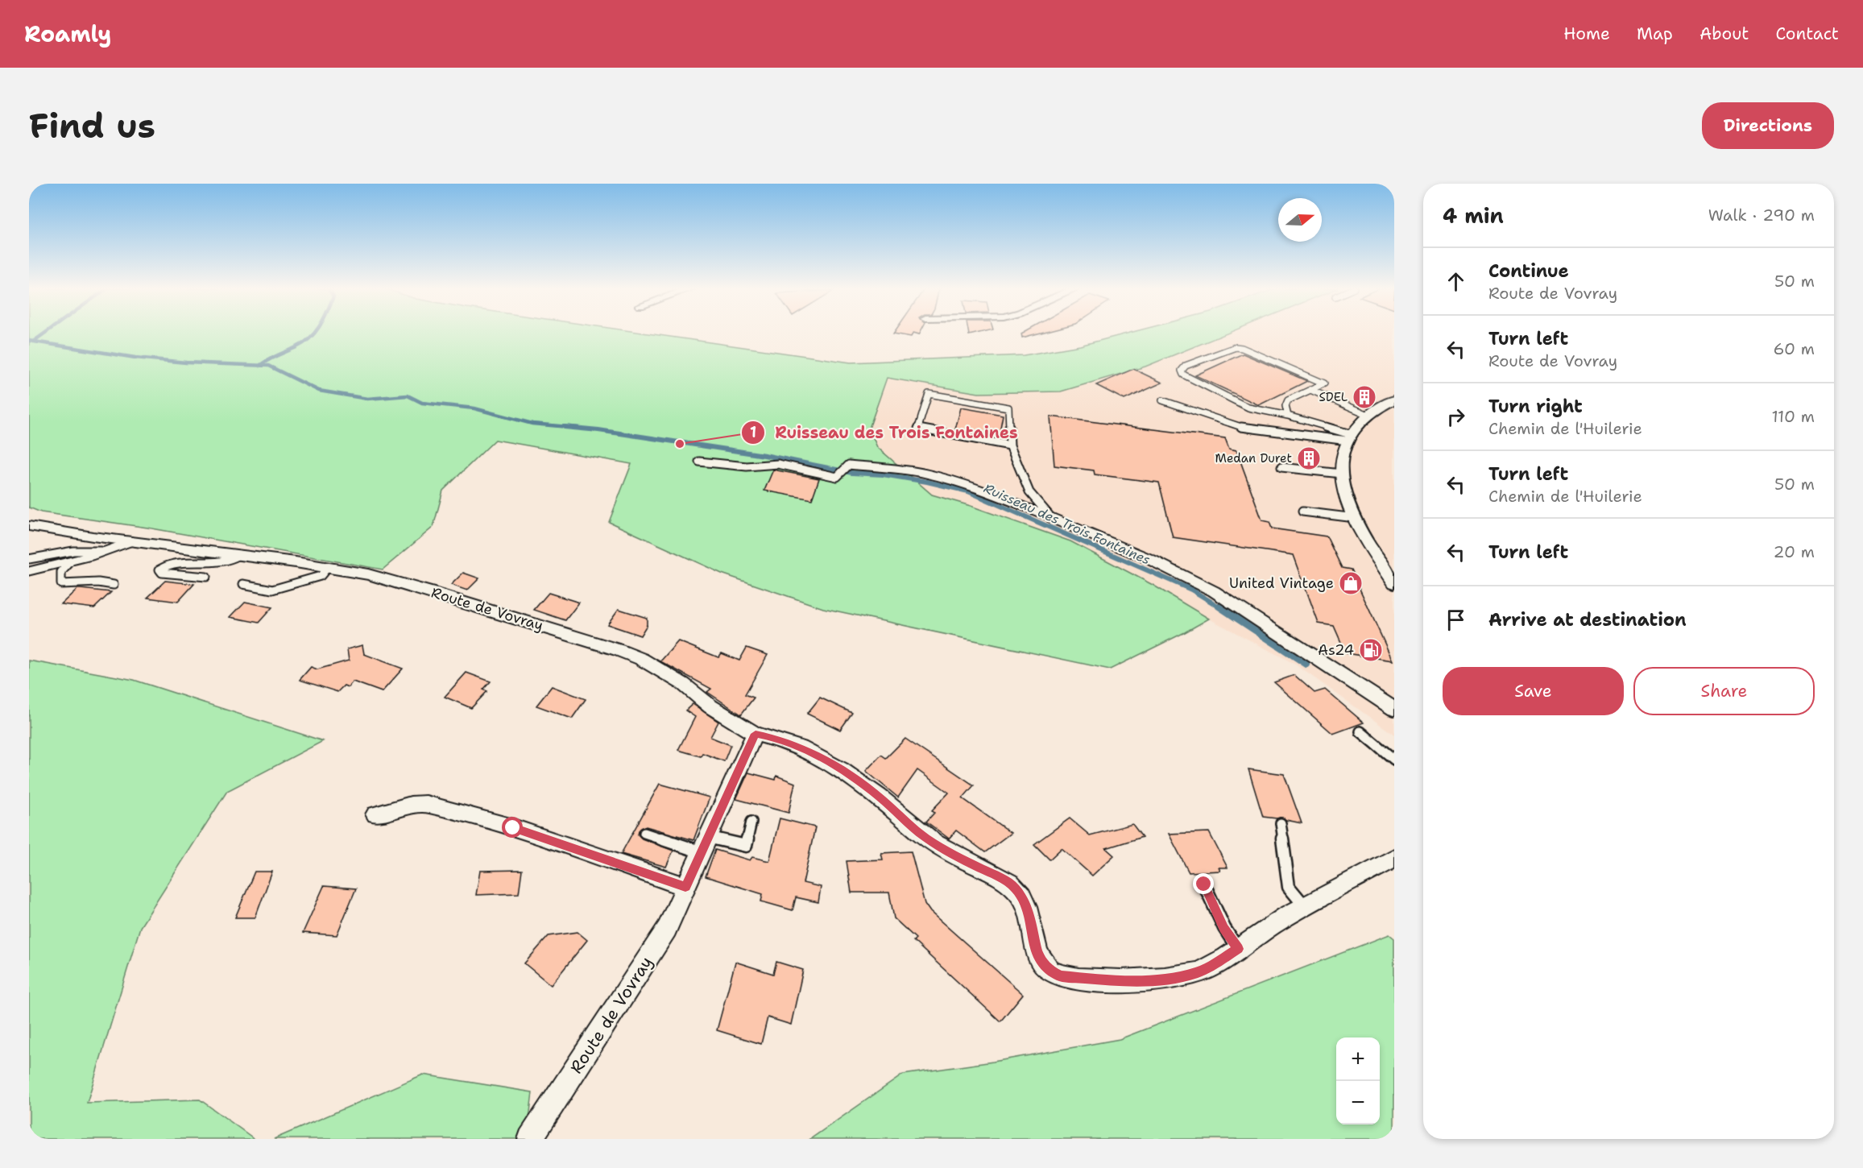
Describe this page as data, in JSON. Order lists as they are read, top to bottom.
{
  "streets": {
    "street": ["Route de Vovray"]
  },
  "water": ["Ruisseau des Trois Fontaines"],
  "places": {
    "building": ["SDEL", "Medan Duret"],
    "other": ["Ruisseau des Trois Fontaines"],
    "shop": ["United Vintage"],
    "fuel station": ["As24"]
  },
  "north": "right",
  "page": {
    "header": "Roamly",
    "nav": [
      "Home",
      "Map",
      "About",
      "Contact"
    ],
    "buttons": [
      "Directions",
      ["Save", "Share"]
    ],
    "title": "Find us",
    "heading": ["4 min", "Walk · 290 m"],
    "list": [
      ["Continue", "Route de Vovray", "50 m"],
      ["Turn left", "Route de Vovray", "60 m"],
      ["Turn right", "Chemin de l'Huilerie", "110 m"],
      ["Turn left", "Chemin de l'Huilerie", "50 m"],
      ["Turn left", "20 m"],
      "Arrive at destination"
    ],
    "map_buttons": ["+", "−"]
  }
}
